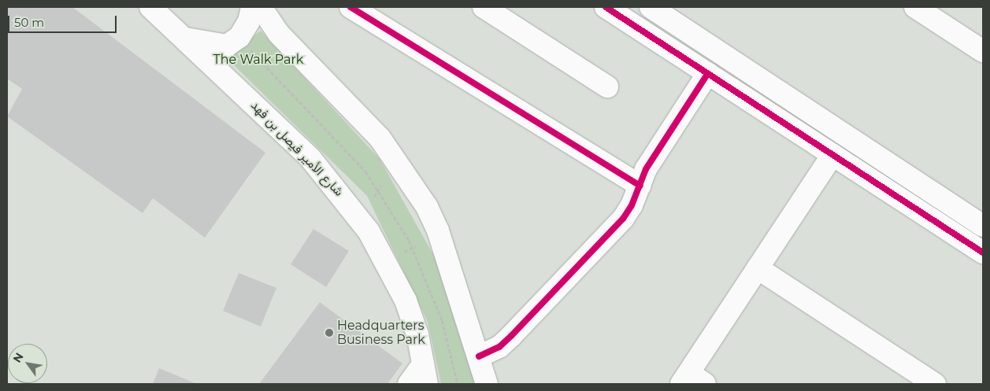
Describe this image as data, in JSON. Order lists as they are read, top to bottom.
{
  "streets": {
    "street": ["شارع الأمير فيصل بن فهد"]
  },
  "parks": ["The Walk Park"],
  "places": ["Headquarters Business Park"],
  "scale_bar": "50 m",
  "north": "top left"
}
